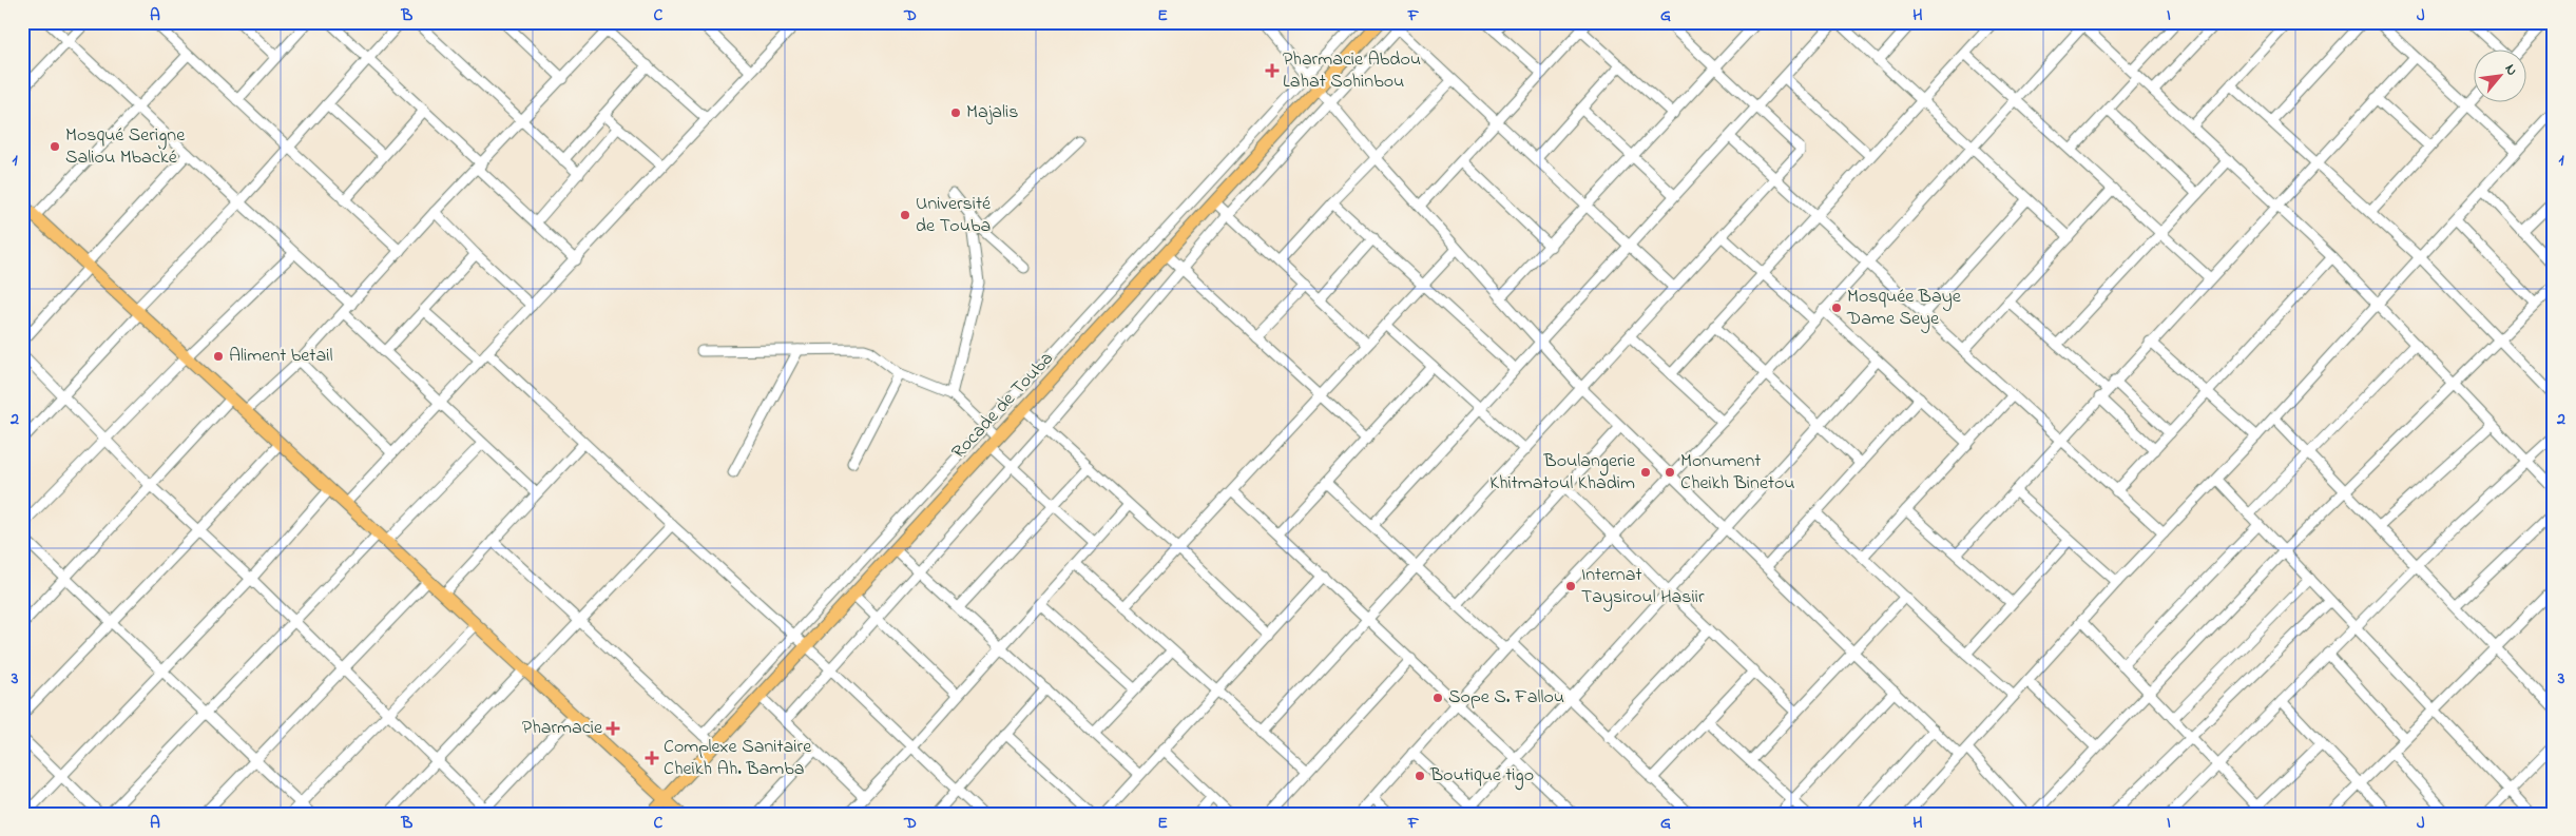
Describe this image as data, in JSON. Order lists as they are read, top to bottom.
{
  "streets": {
    "main road": ["Rocade de Touba"]
  },
  "places": {
    "health": ["Pharmacie Abdou Lahat Sohinbou", "Pharmacie", "Complexe Sanitaire Cheikh Ah. Bamba"],
    "other": [
      "Majalis",
      "Mosqué Serigne Saliou Mbacké",
      "Université de Touba",
      "Mosquée Baye Dame Seye",
      "Aliment betail",
      "Boulangerie Khitmatoul Khadim",
      "Monument Cheikh Binetou",
      "Internat Taysiroul Hasiir",
      "Sope S. Fallou",
      "Boutique tigo"
    ]
  },
  "north": "top right",
  "grid": {
    "columns": [
      "A",
      "B",
      "C",
      "D",
      "E",
      "F",
      "G",
      "H",
      "I",
      "J"
    ],
    "rows": ["1", "2", "3"]
  }
}
